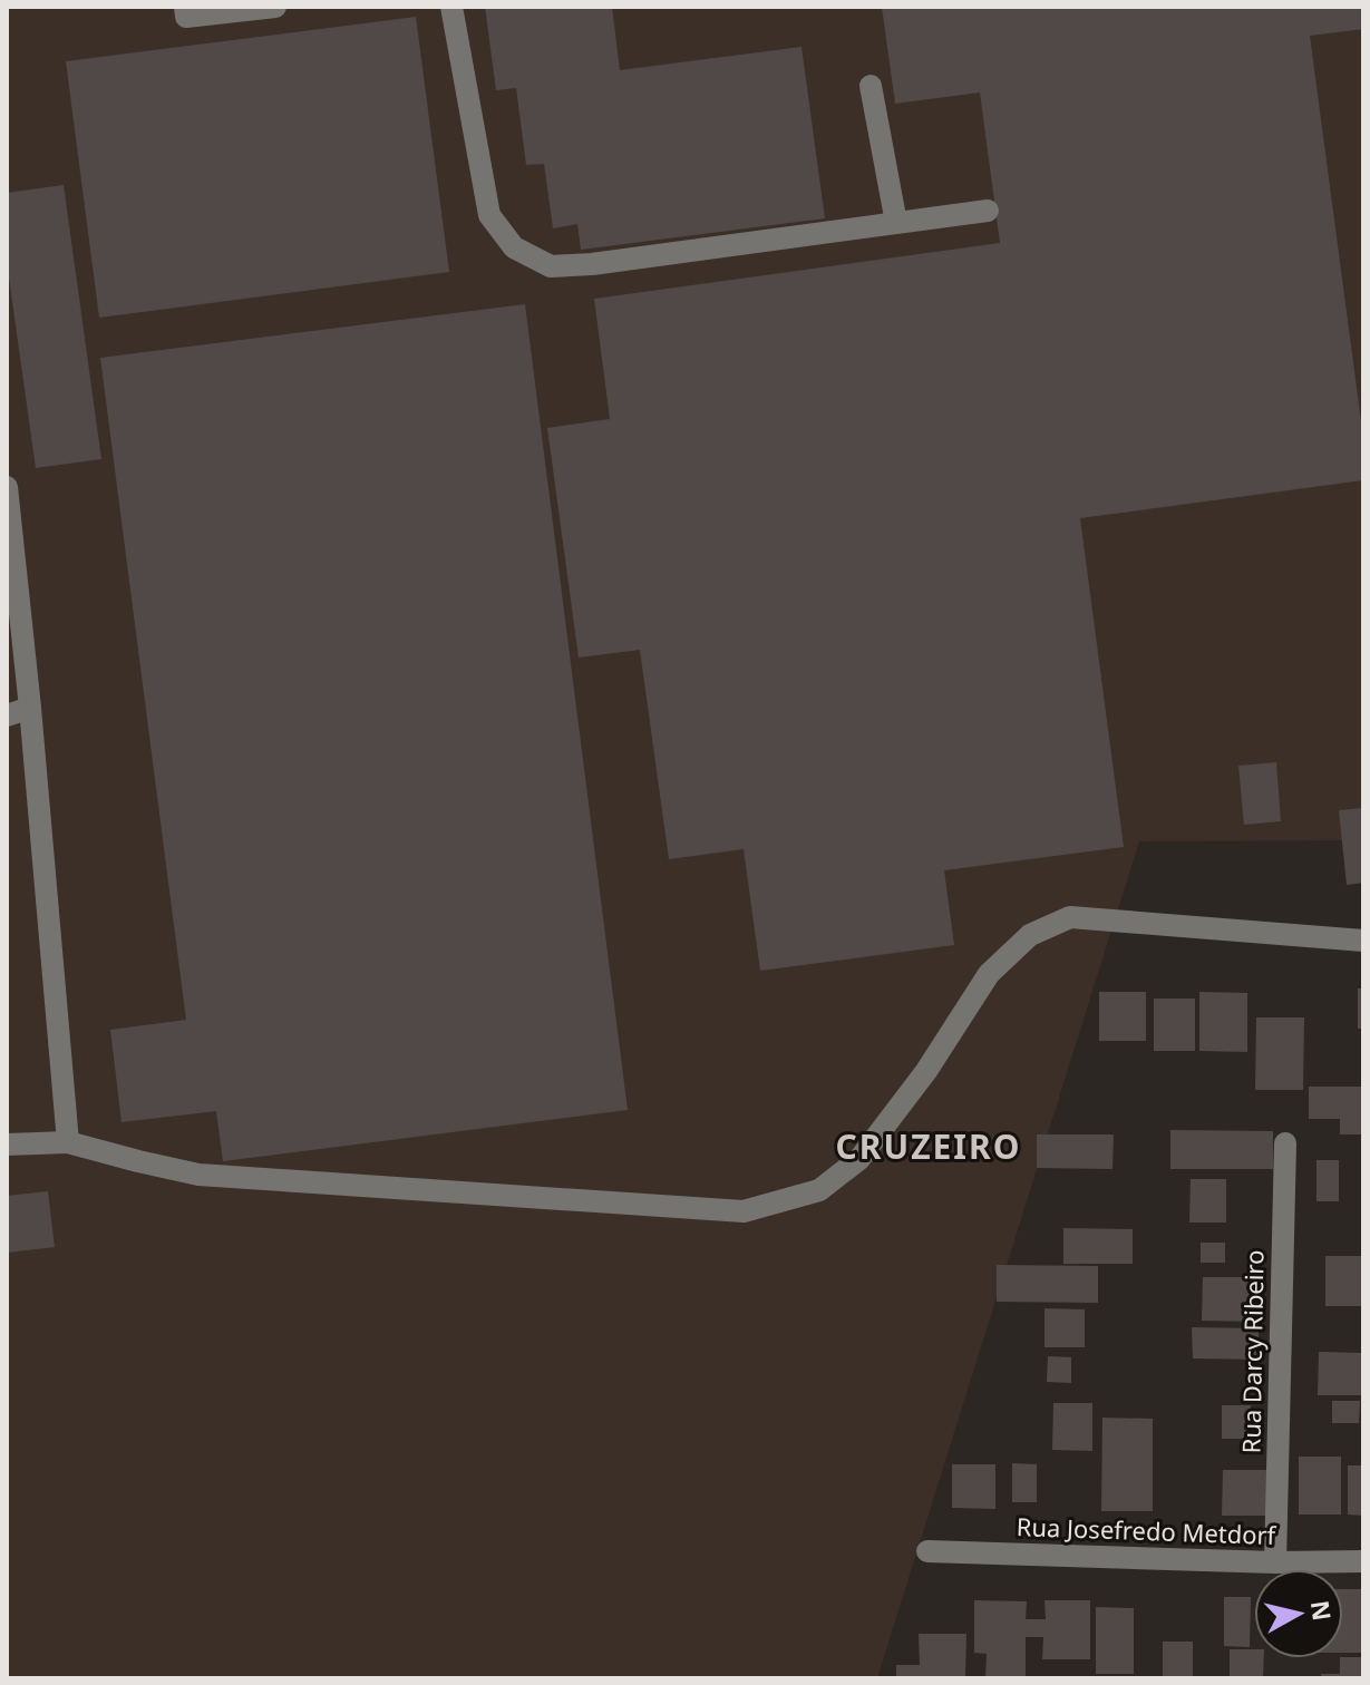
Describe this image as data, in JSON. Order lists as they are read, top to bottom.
{
  "streets": {
    "street": ["Rua Darcy Ribeiro", "Rua Josefredo Metdorf"]
  },
  "crossings": [
    ["Rua Darcy Ribeiro", "Rua Josefredo Metdorf"]
  ],
  "districts": ["CRUZEIRO"],
  "north": "right"
}
